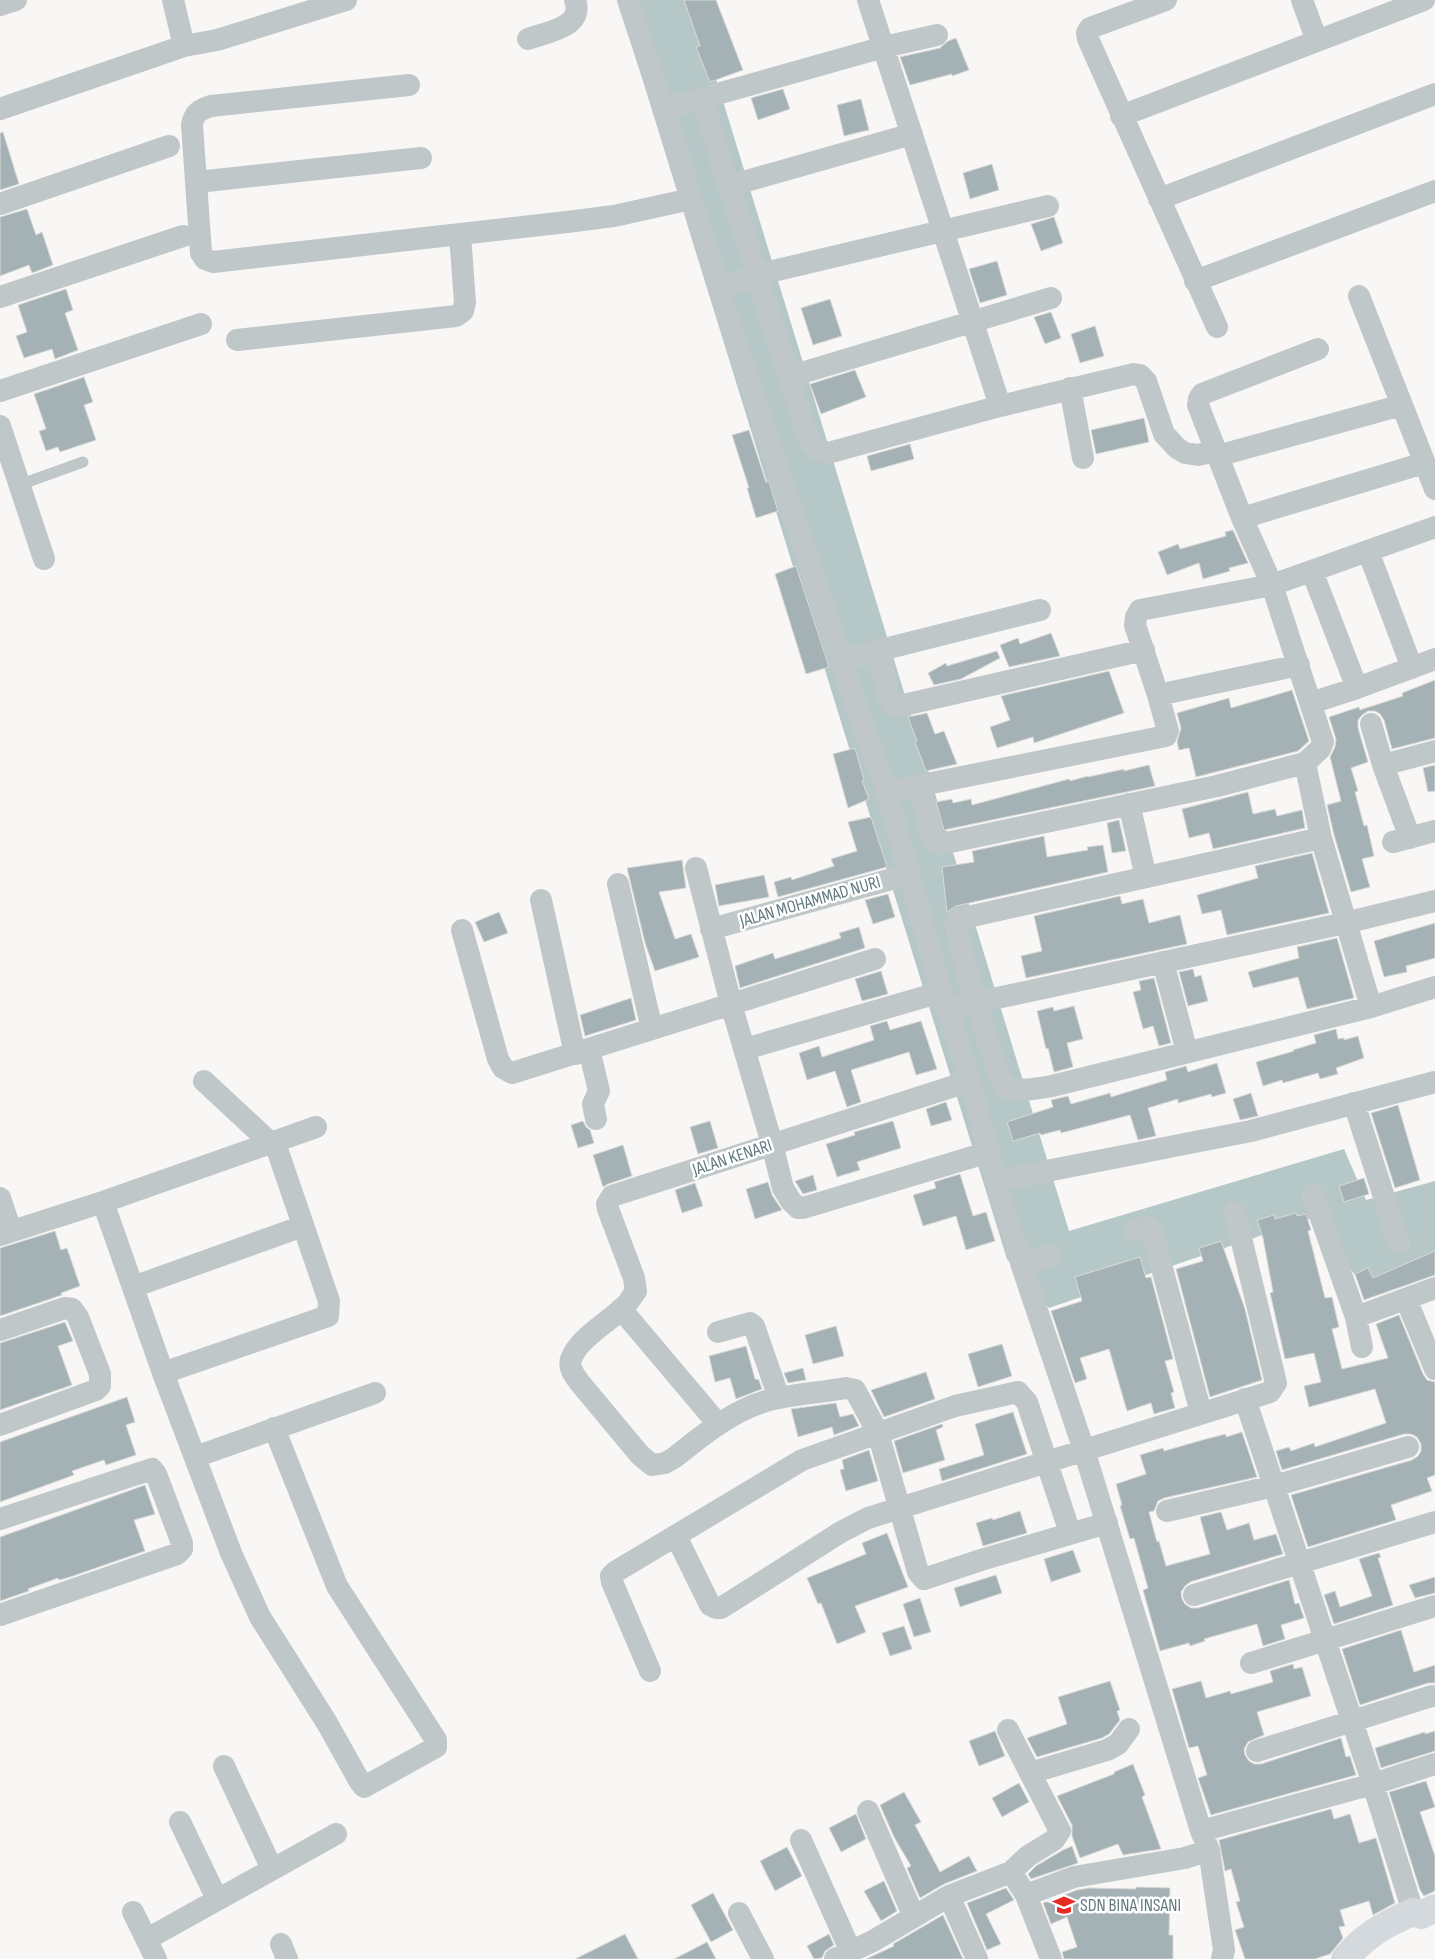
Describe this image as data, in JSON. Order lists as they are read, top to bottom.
{
  "streets": {
    "street": ["JALAN MOHAMMAD NURI", "JALAN KENARI"]
  },
  "places": {
    "school or university": ["SDN BINA INSANI"]
  }
}
